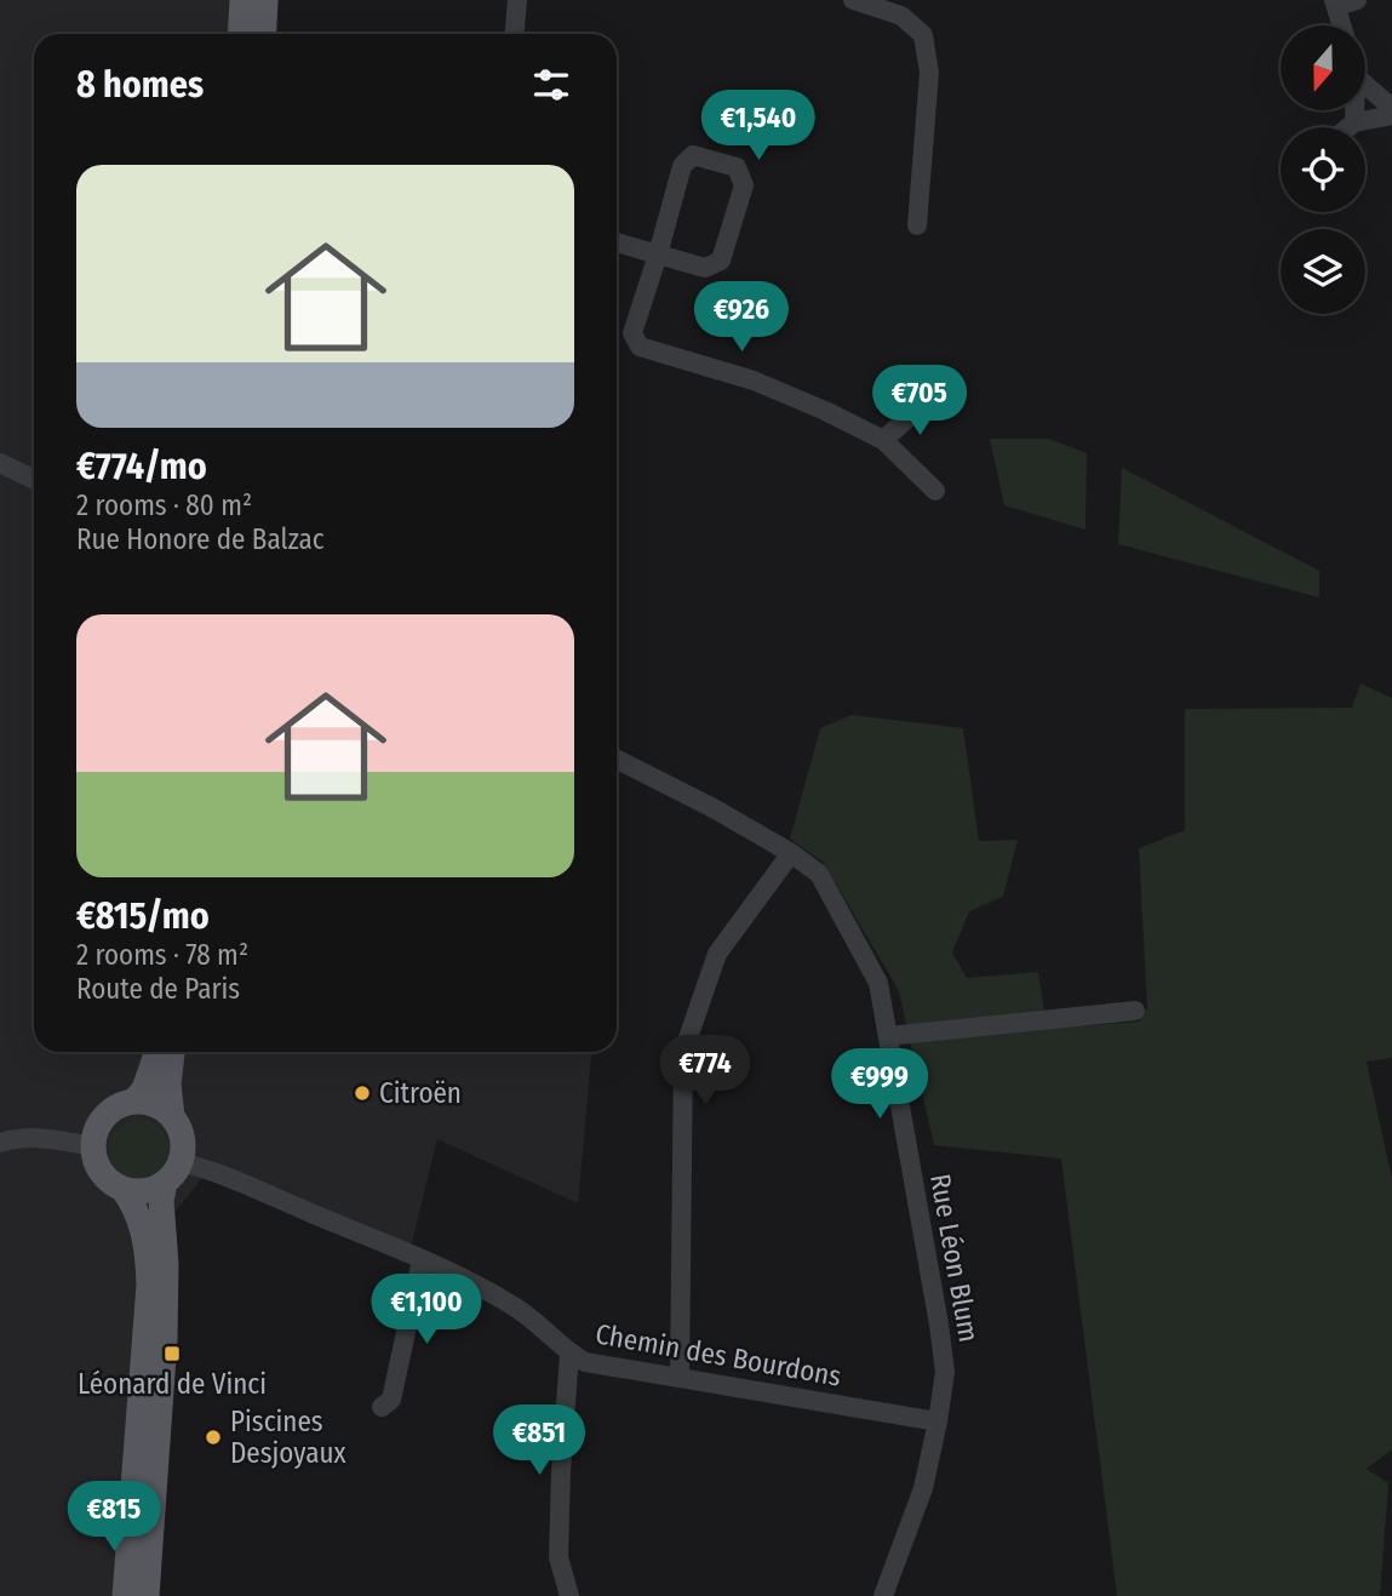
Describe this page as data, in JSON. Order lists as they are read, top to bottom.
{
  "streets": {
    "street": ["Rue Léon Blum", "Chemin des Bourdons"]
  },
  "crossings": [
    ["Rue Léon Blum", "Chemin des Bourdons"]
  ],
  "places": {
    "other": ["Citroën", "Piscines Desjoyaux"],
    "transit": ["Léonard de Vinci"]
  },
  "north": "bottom",
  "page": {
    "heading": "8 homes",
    "price": [
      "€1,540",
      "€926",
      "€705",
      "€774",
      "€999",
      "€1,100",
      "€851",
      "€815"
    ],
    "list": [
      {
        "name": "€774/mo",
        "note": "2 rooms · 80 m² · Rue Honore de Balzac"
      },
      {
        "name": "€815/mo",
        "note": "2 rooms · 78 m² · Route de Paris"
      }
    ]
  }
}
